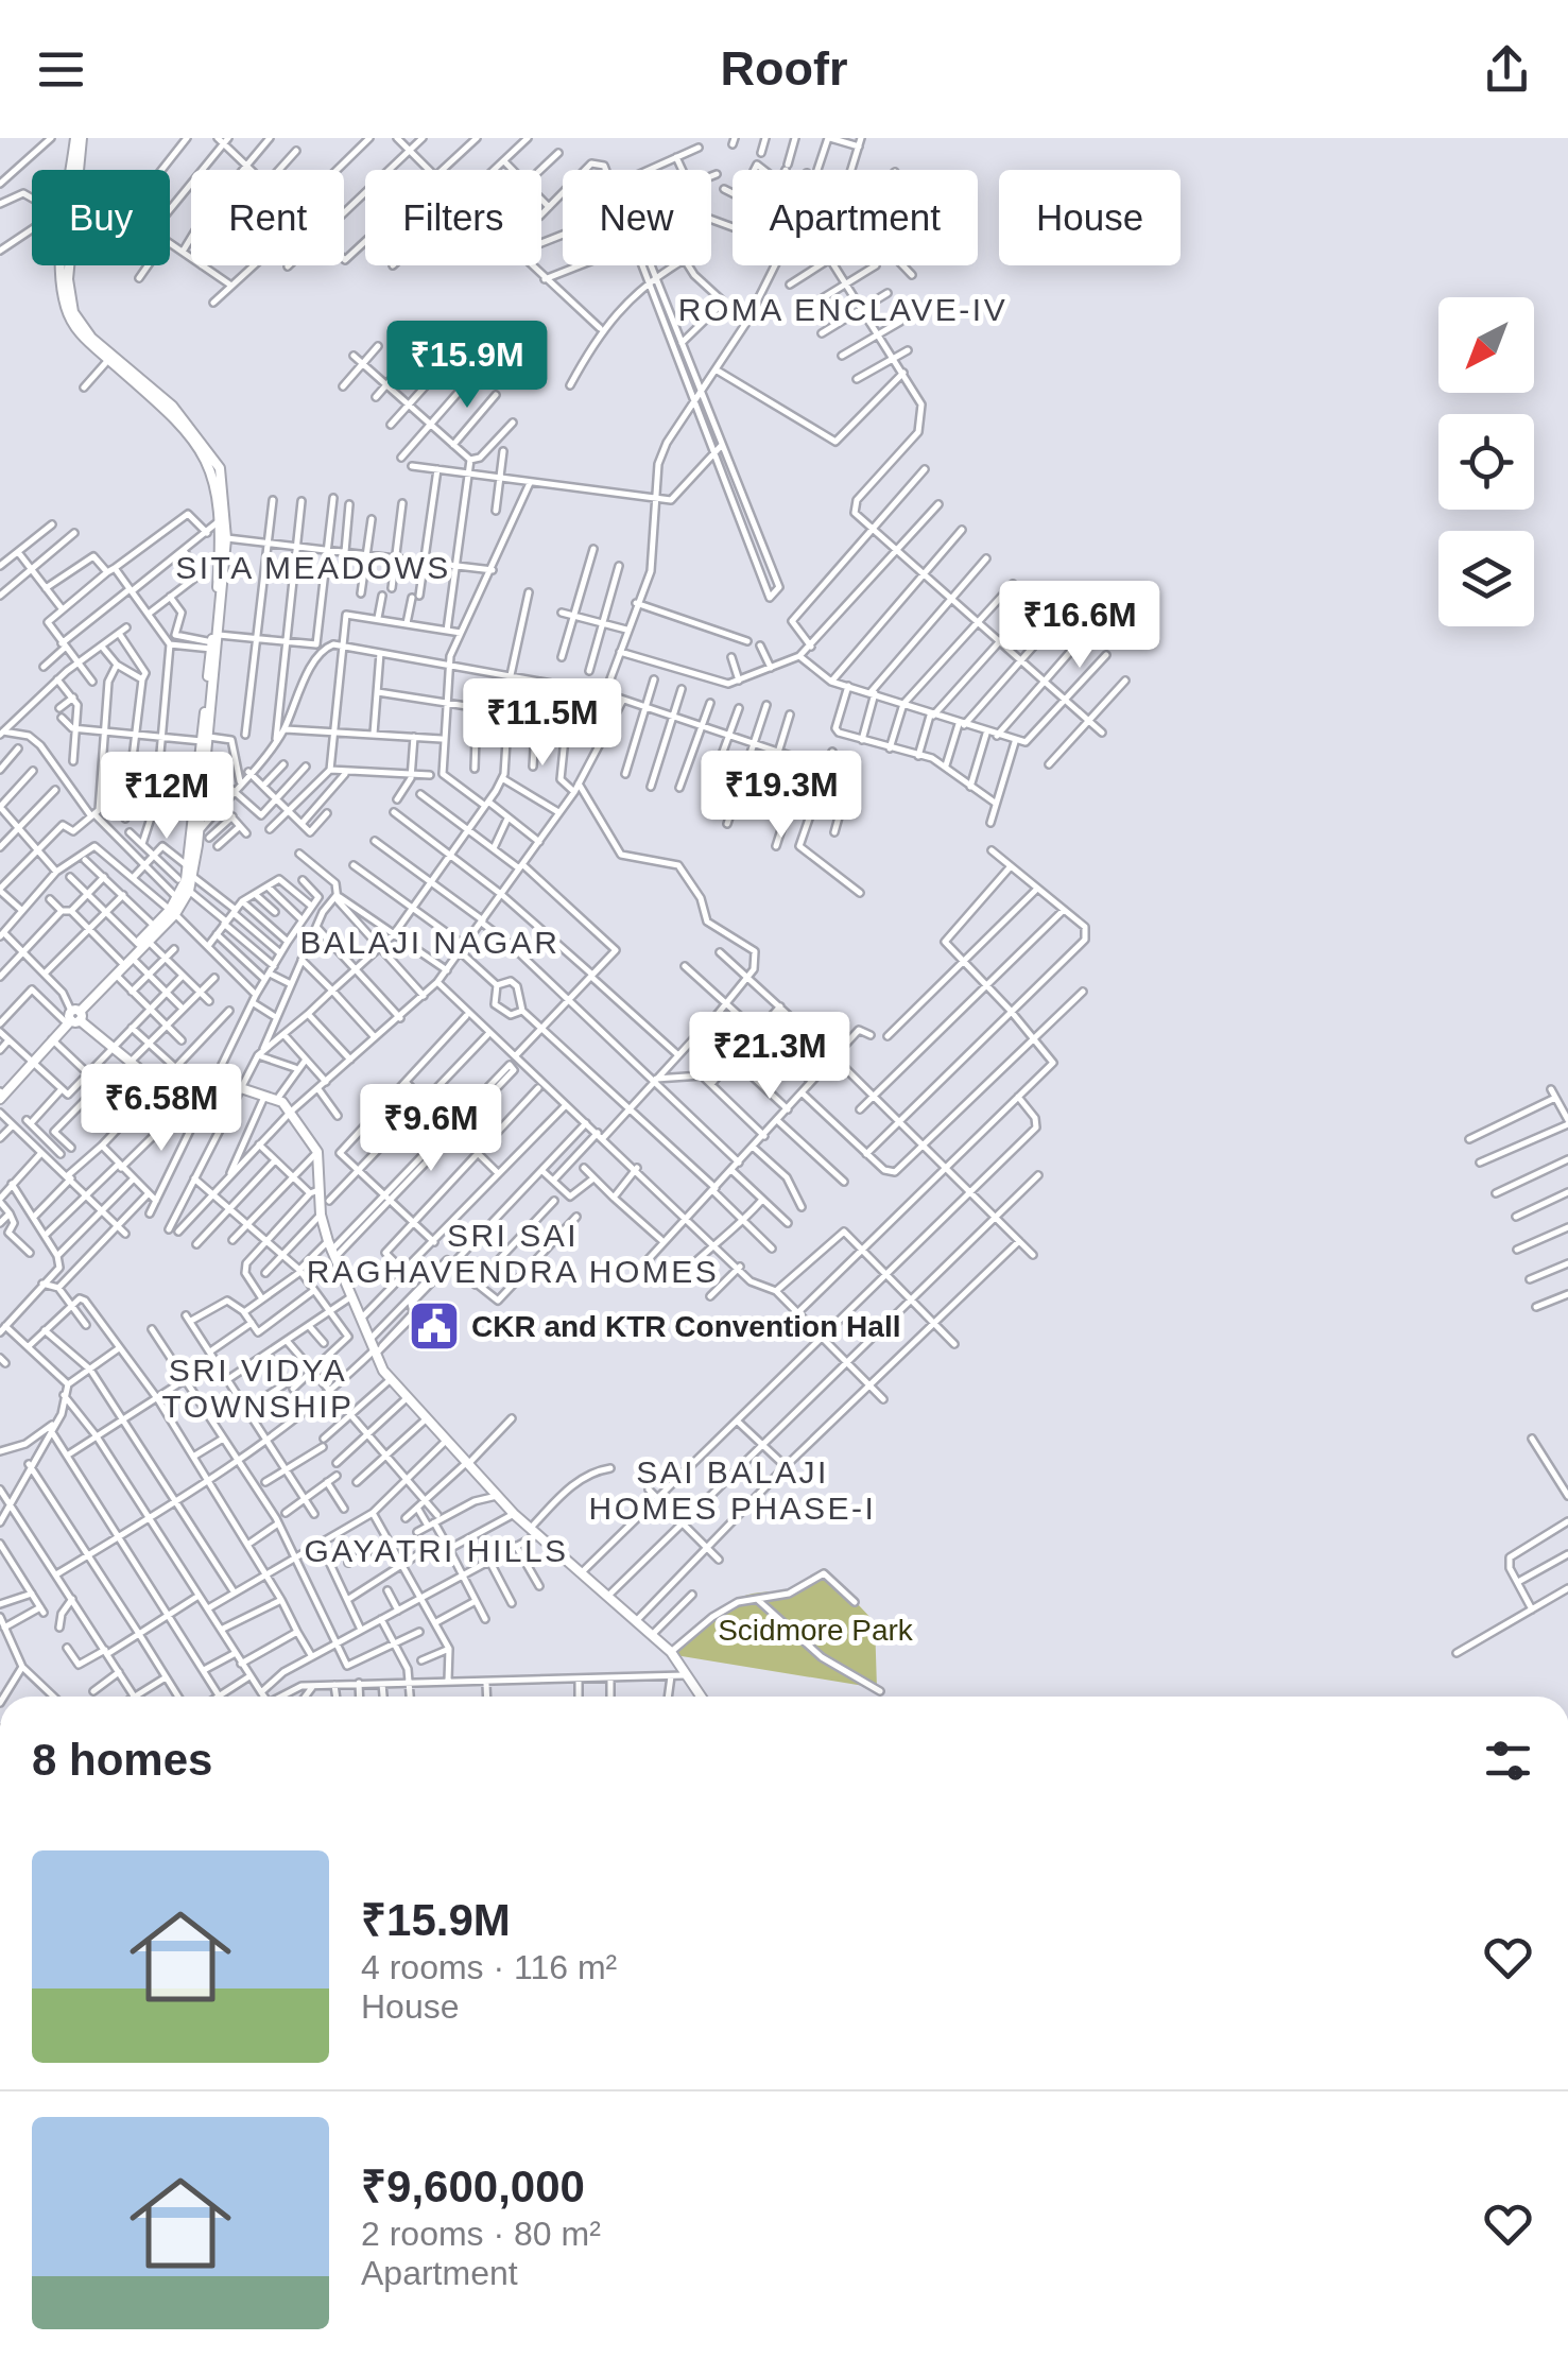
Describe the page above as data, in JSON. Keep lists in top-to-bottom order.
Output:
{
  "districts": [
    "ROMA ENCLAVE-IV",
    "SITA MEADOWS",
    "BALAJI NAGAR",
    "SRI SAI RAGHAVENDRA HOMES",
    "SRI VIDYA TOWNSHIP",
    "SAI BALAJI HOMES PHASE-I",
    "GAYATRI HILLS"
  ],
  "parks": ["Scidmore Park"],
  "places": {
    "public building": ["CKR and KTR Convention Hall"]
  },
  "north": "bottom left",
  "page": {
    "header": "Roofr",
    "chip": [
      "Buy",
      "Rent",
      "Filters",
      "New",
      "Apartment",
      "House"
    ],
    "price": [
      "₹15.9M",
      "₹16.6M",
      "₹11.5M",
      "₹19.3M",
      "₹12M",
      "₹21.3M",
      "₹6.58M",
      "₹9.6M"
    ],
    "heading": "8 homes",
    "list": [
      {
        "name": "₹15.9M",
        "note": "4 rooms · 116 m² · House"
      },
      {
        "name": "₹9,600,000",
        "note": "2 rooms · 80 m² · Apartment"
      }
    ]
  }
}
